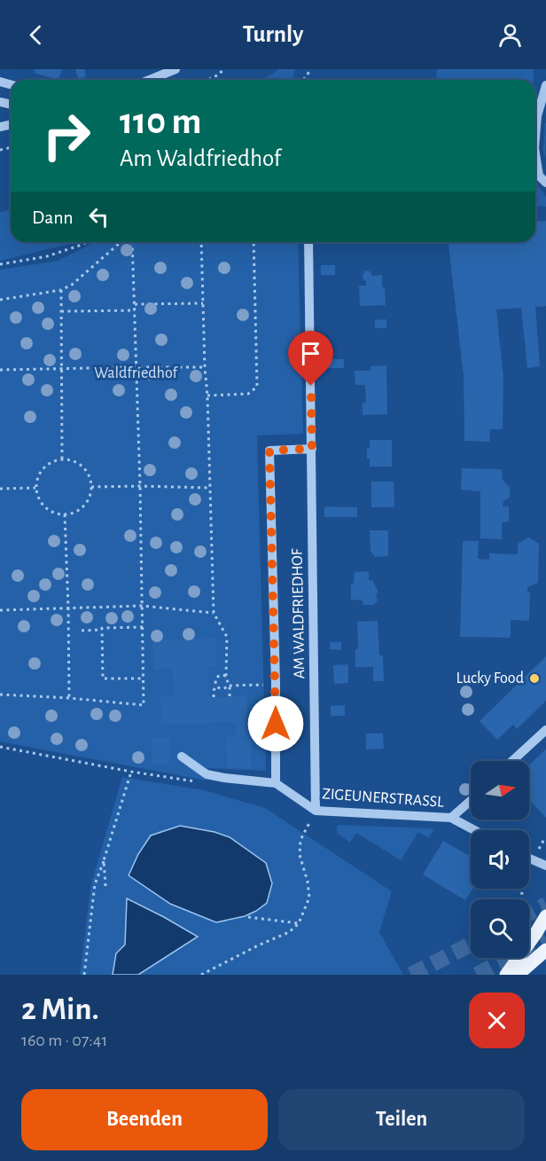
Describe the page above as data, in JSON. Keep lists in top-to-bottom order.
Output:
{
  "streets": {
    "street": ["AM WALDFRIEDHOF", "ZIGEUNERSTRASSL"]
  },
  "crossings": [
    ["AM WALDFRIEDHOF", "ZIGEUNERSTRASSL"]
  ],
  "parks": ["Waldfriedhof"],
  "places": ["Lucky Food"],
  "north": "right",
  "page": {
    "header": "Turnly",
    "turn": ["110 m", "Am Waldfriedhof"],
    "then": "Dann",
    "heading": ["2 Min.", "160 m · 07:41"],
    "buttons": ["Beenden", "Teilen"]
  }
}
